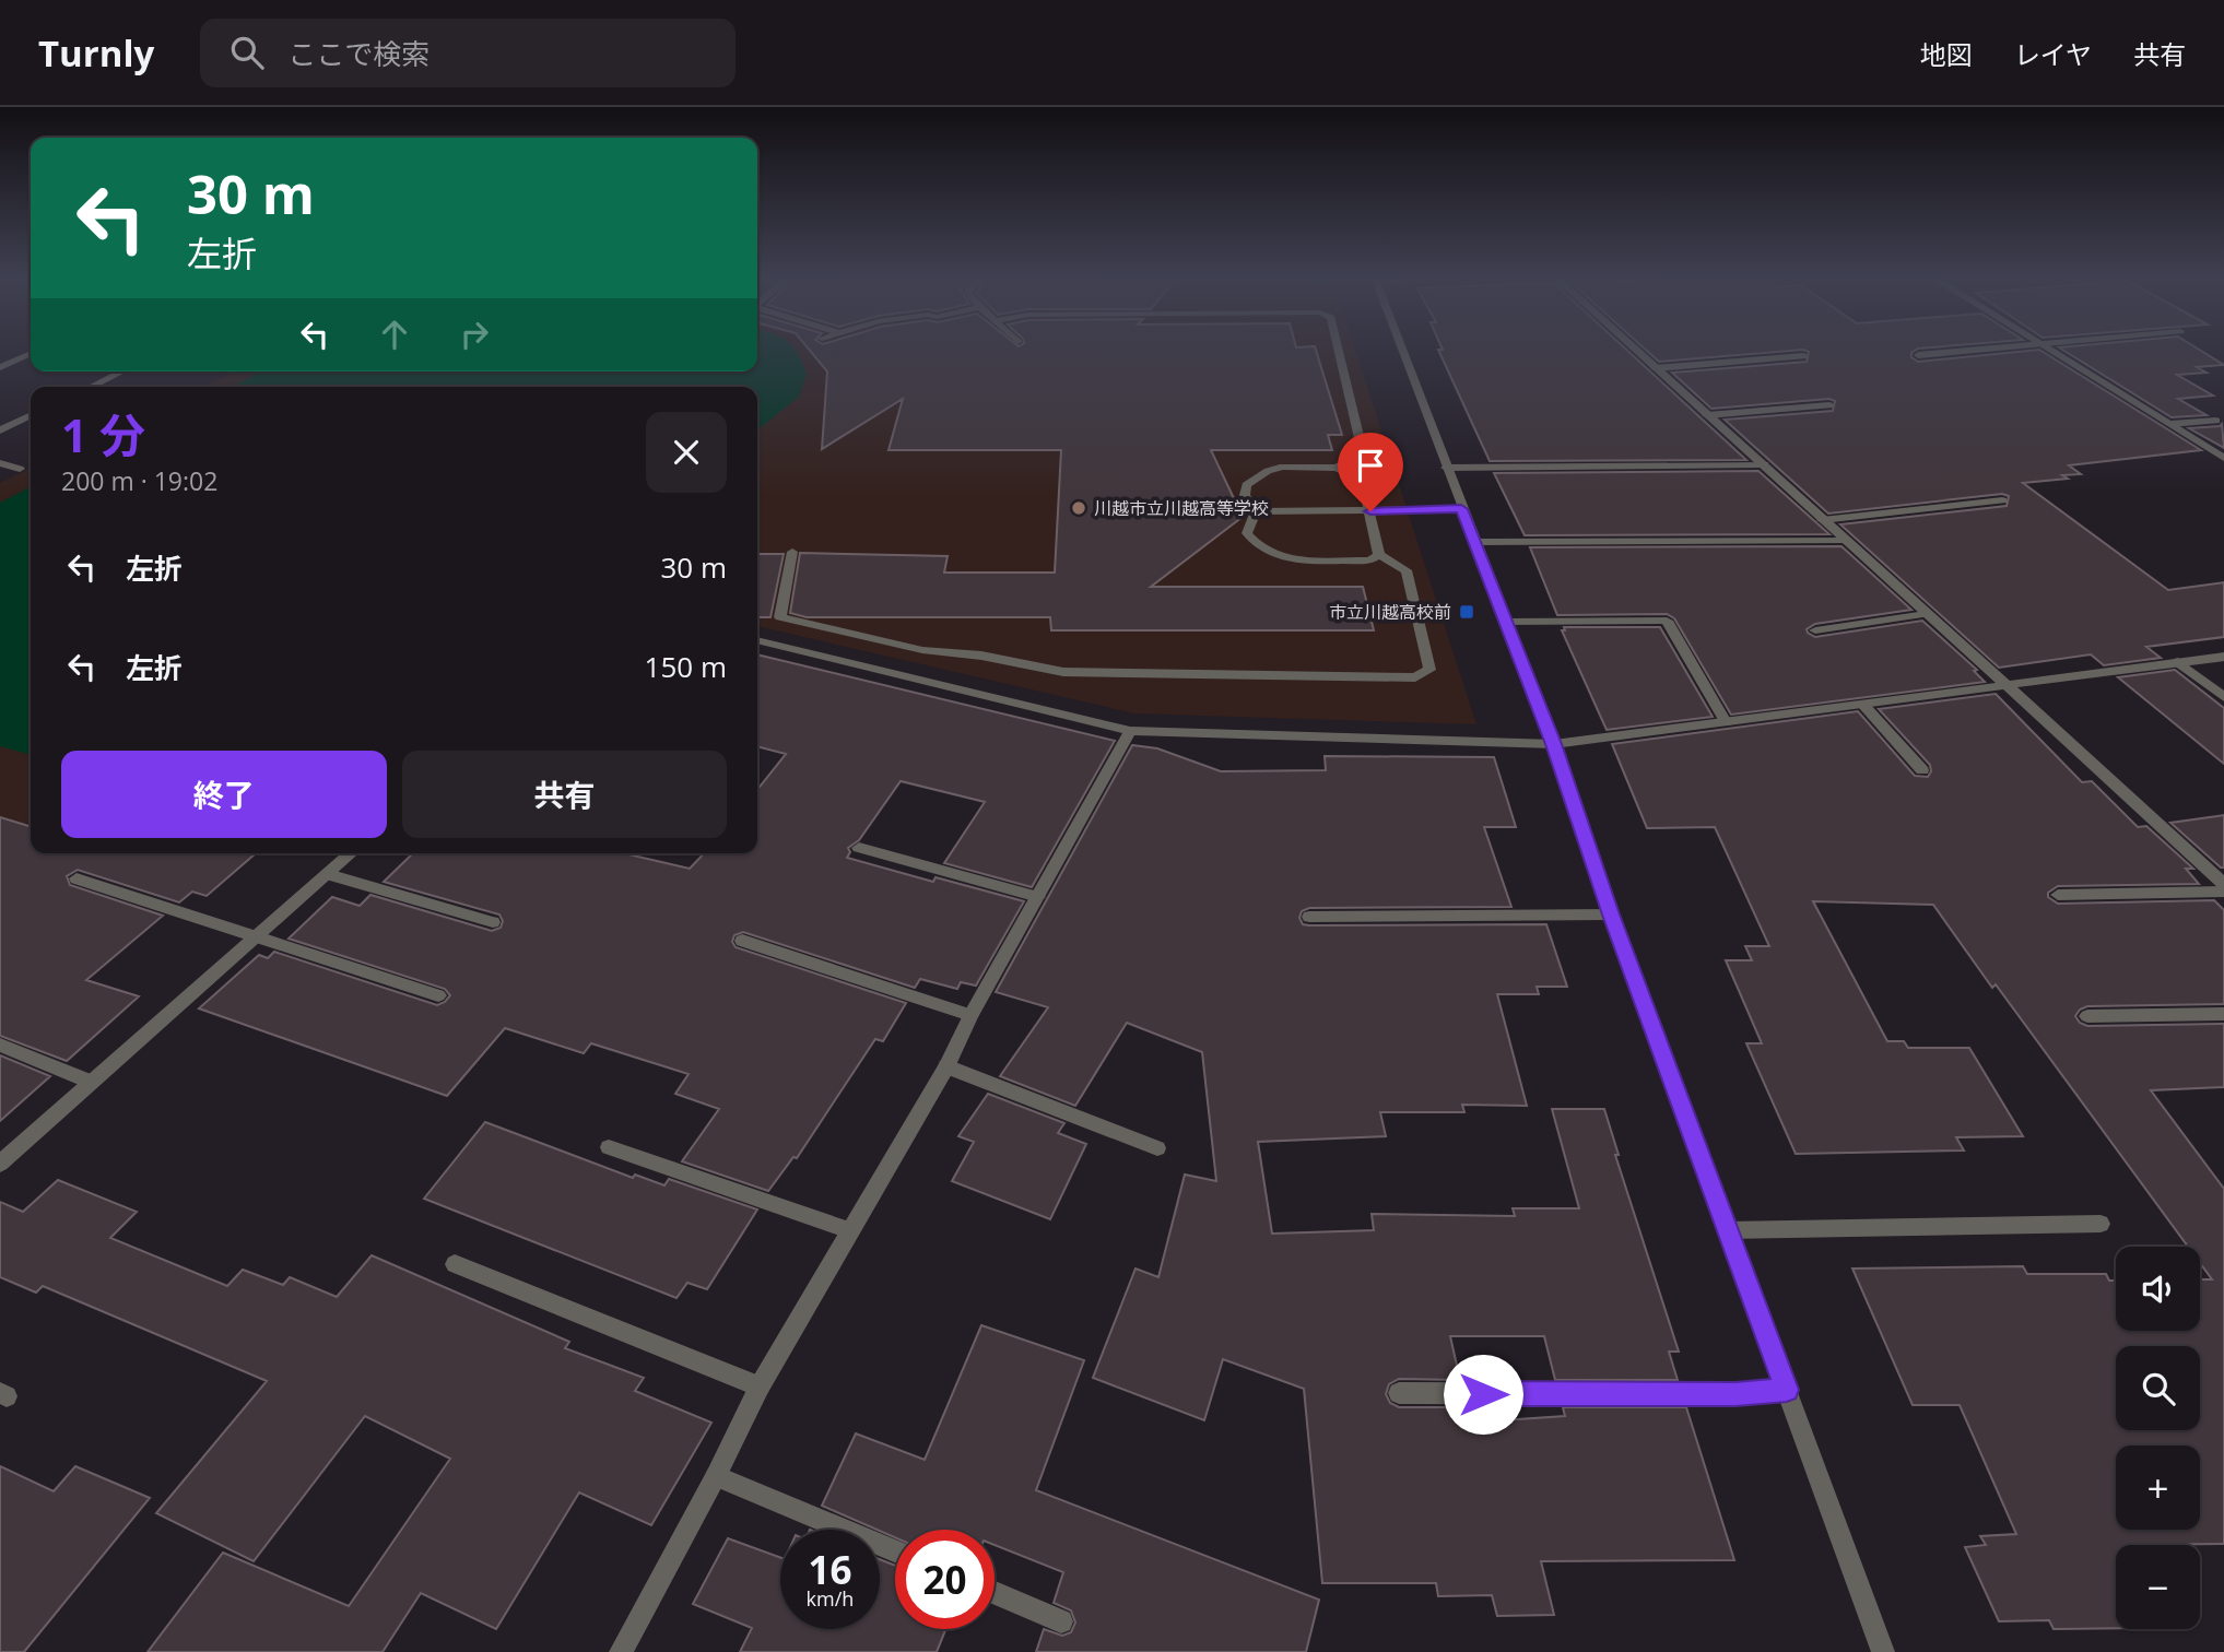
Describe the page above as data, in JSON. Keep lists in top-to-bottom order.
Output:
{
  "places": {
    "other": ["川越市立川越高等学校"],
    "transit": ["市立川越高校前"]
  },
  "page": {
    "header": "Turnly",
    "search": "ここで検索",
    "nav": ["地図", "レイヤ", "共有"],
    "turn": ["30 m", "左折"],
    "heading": ["1 分", "200 m · 19:02"],
    "list": [
      {
        "name": "左折",
        "value": "30 m"
      },
      {
        "name": "左折",
        "value": "150 m"
      }
    ],
    "buttons": ["終了", "共有"],
    "map_buttons": ["+", "−"],
    "speed": "16 km/h",
    "limit": "20"
  }
}
